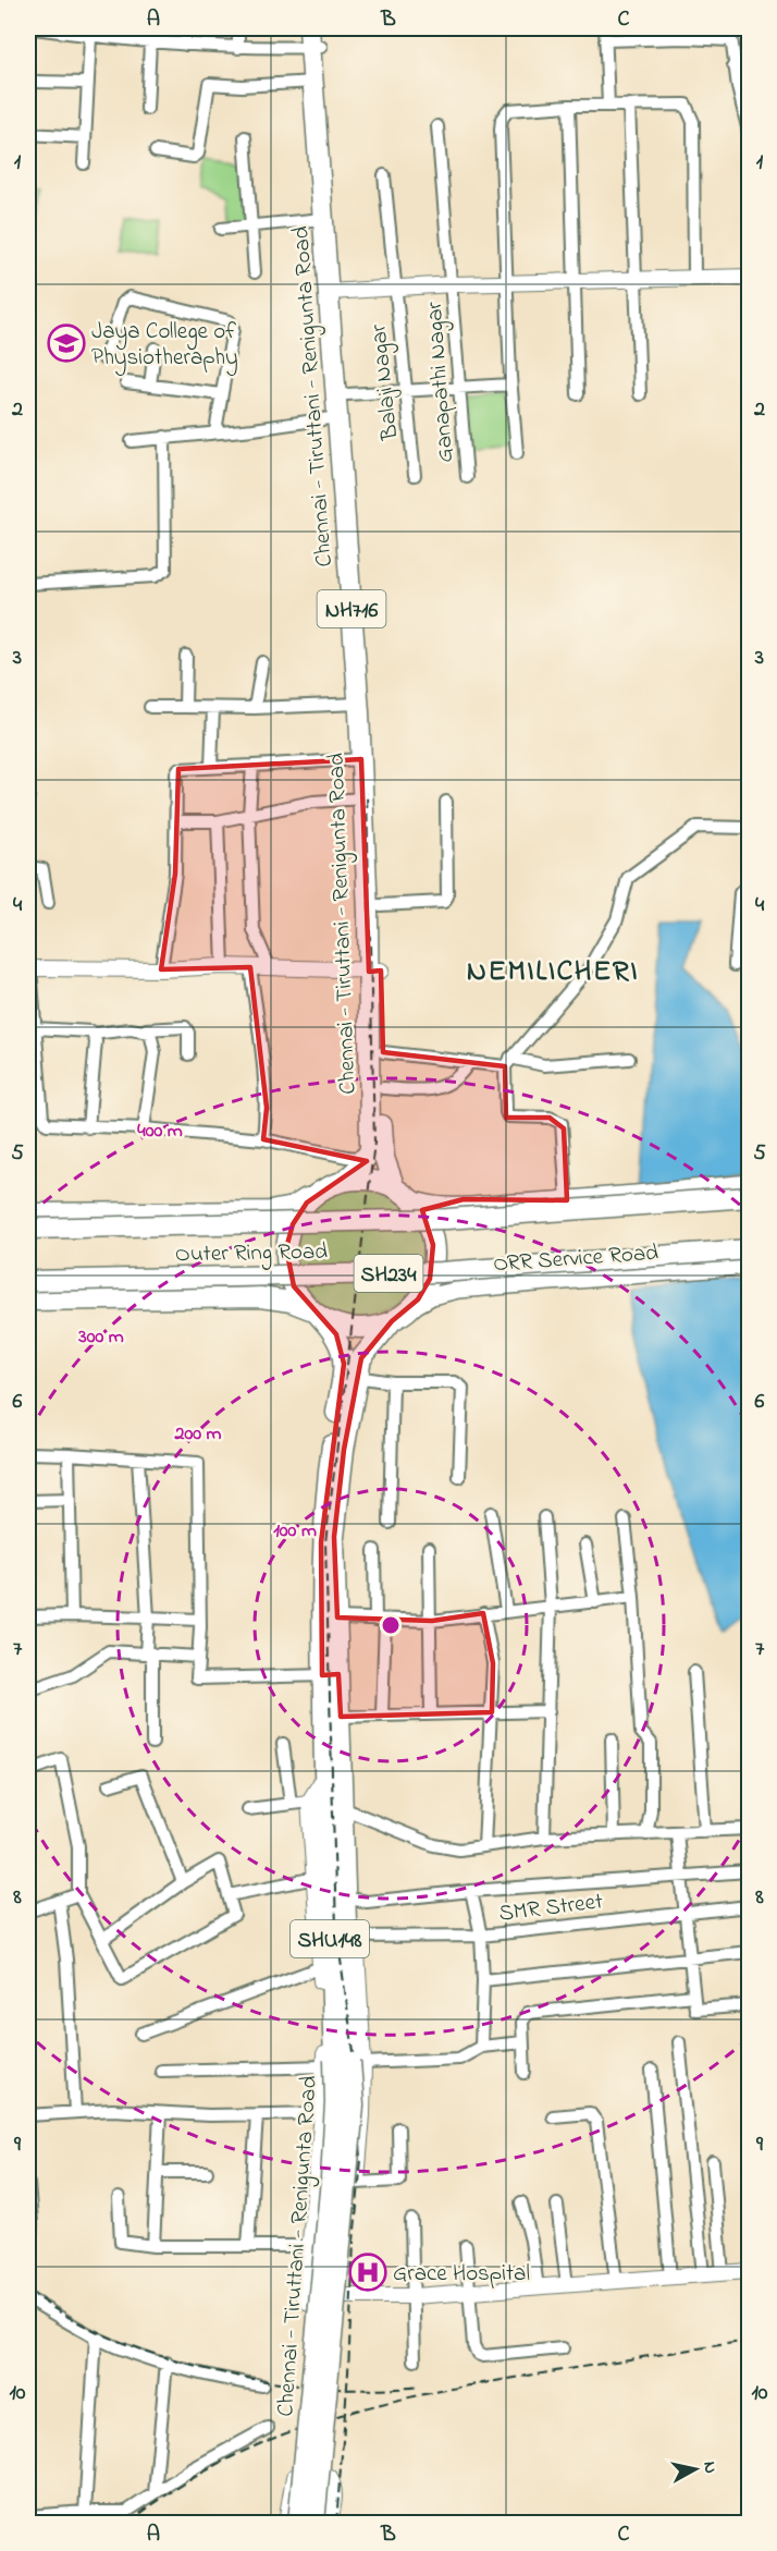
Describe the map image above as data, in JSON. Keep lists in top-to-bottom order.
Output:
{
  "streets": {
    "highway": [
      "Chennai - Tiruttani - Renigunta Road",
      "NH716",
      "Outer Ring Road",
      "SH234",
      "SHU148"
    ],
    "main road": ["ORR Service Road"],
    "street": ["Balaji Nagar", "Ganapathi Nagar", "SMR Street"]
  },
  "crossings": [
    ["Chennai - Tiruttani - Renigunta Road", "ORR Service Road"]
  ],
  "districts": ["NEMILICHERI"],
  "places": {
    "school or university": ["Jaya College of Physiotheraphy"],
    "hospital": ["Grace Hospital"]
  },
  "north": "right",
  "grid": {
    "columns": ["A", "B", "C"],
    "rows": [
      "1",
      "2",
      "3",
      "4",
      "5",
      "6",
      "7",
      "8",
      "9",
      "10"
    ]
  },
  "rings": [
    "400 m",
    "300 m",
    "200 m",
    "100 m"
  ]
}
